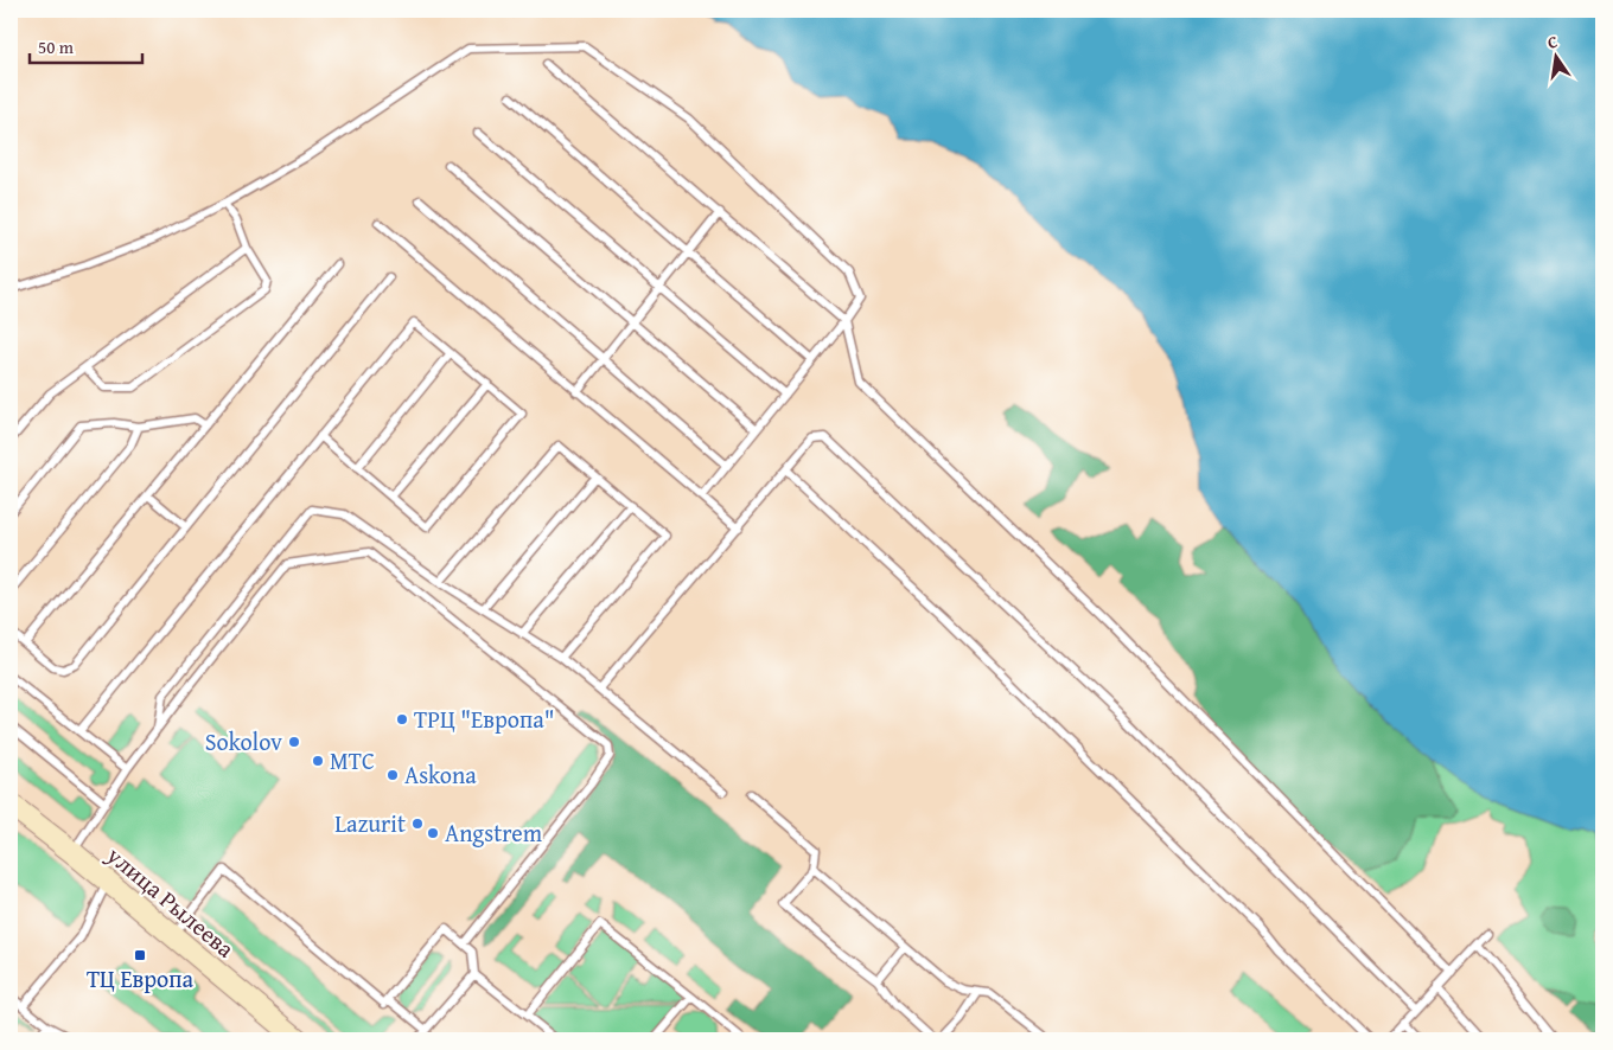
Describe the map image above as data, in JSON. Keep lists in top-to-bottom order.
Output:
{
  "streets": {
    "main road": ["улица Рылеева"]
  },
  "places": {
    "other": [
      "ТРЦ \"Европа\"",
      "Sokolov",
      "МТС",
      "Askona",
      "Lazurit",
      "Angstrem"
    ],
    "transit": ["ТЦ Европа"]
  },
  "scale_bar": "50 m",
  "north": "top"
}
